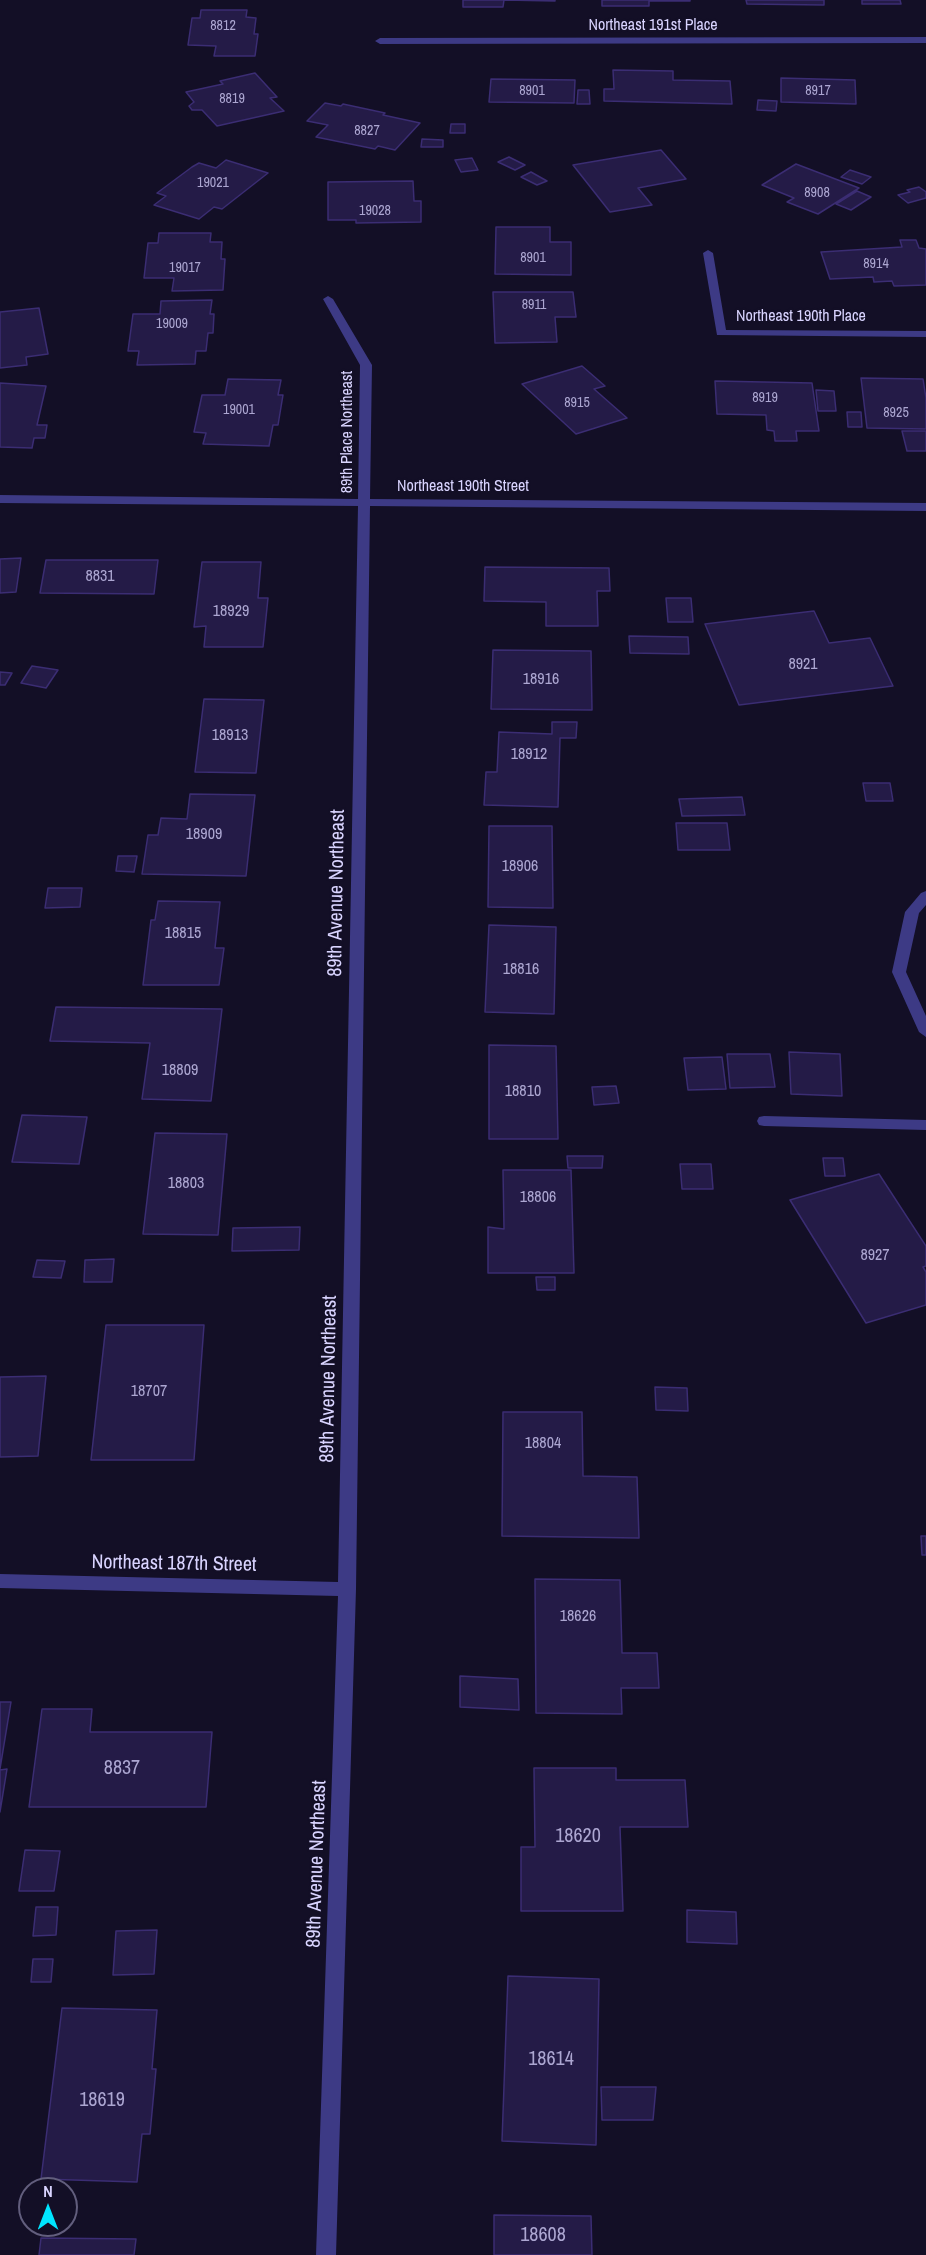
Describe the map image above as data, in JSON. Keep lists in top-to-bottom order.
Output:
{
  "streets": {
    "street": [
      "Northeast 191st Place",
      "Northeast 190th Place",
      "89th Place Northeast",
      "Northeast 190th Street",
      "89th Avenue Northeast",
      "Northeast 187th Street"
    ]
  },
  "crossings": [
    ["89th Place Northeast", "Northeast 190th Street"],
    ["89th Place Northeast", "89th Avenue Northeast"],
    ["Northeast 190th Street", "89th Avenue Northeast"],
    ["89th Avenue Northeast", "Northeast 187th Street"]
  ],
  "house_numbers": [
    "8812",
    "8901",
    "8917",
    "8819",
    "8827",
    "19021",
    "8908",
    "19028",
    "8901",
    "8914",
    "19017",
    "8911",
    "19009",
    "8919",
    "8915",
    "19001",
    "8925",
    "8831",
    "18929",
    "8921",
    "18916",
    "18913",
    "18912",
    "18909",
    "18906",
    "18815",
    "18816",
    "18809",
    "18810",
    "18803",
    "18806",
    "8927",
    "18707",
    "18804",
    "18626",
    "8837",
    "18620",
    "18614",
    "18619",
    "18608"
  ],
  "north": "top"
}
